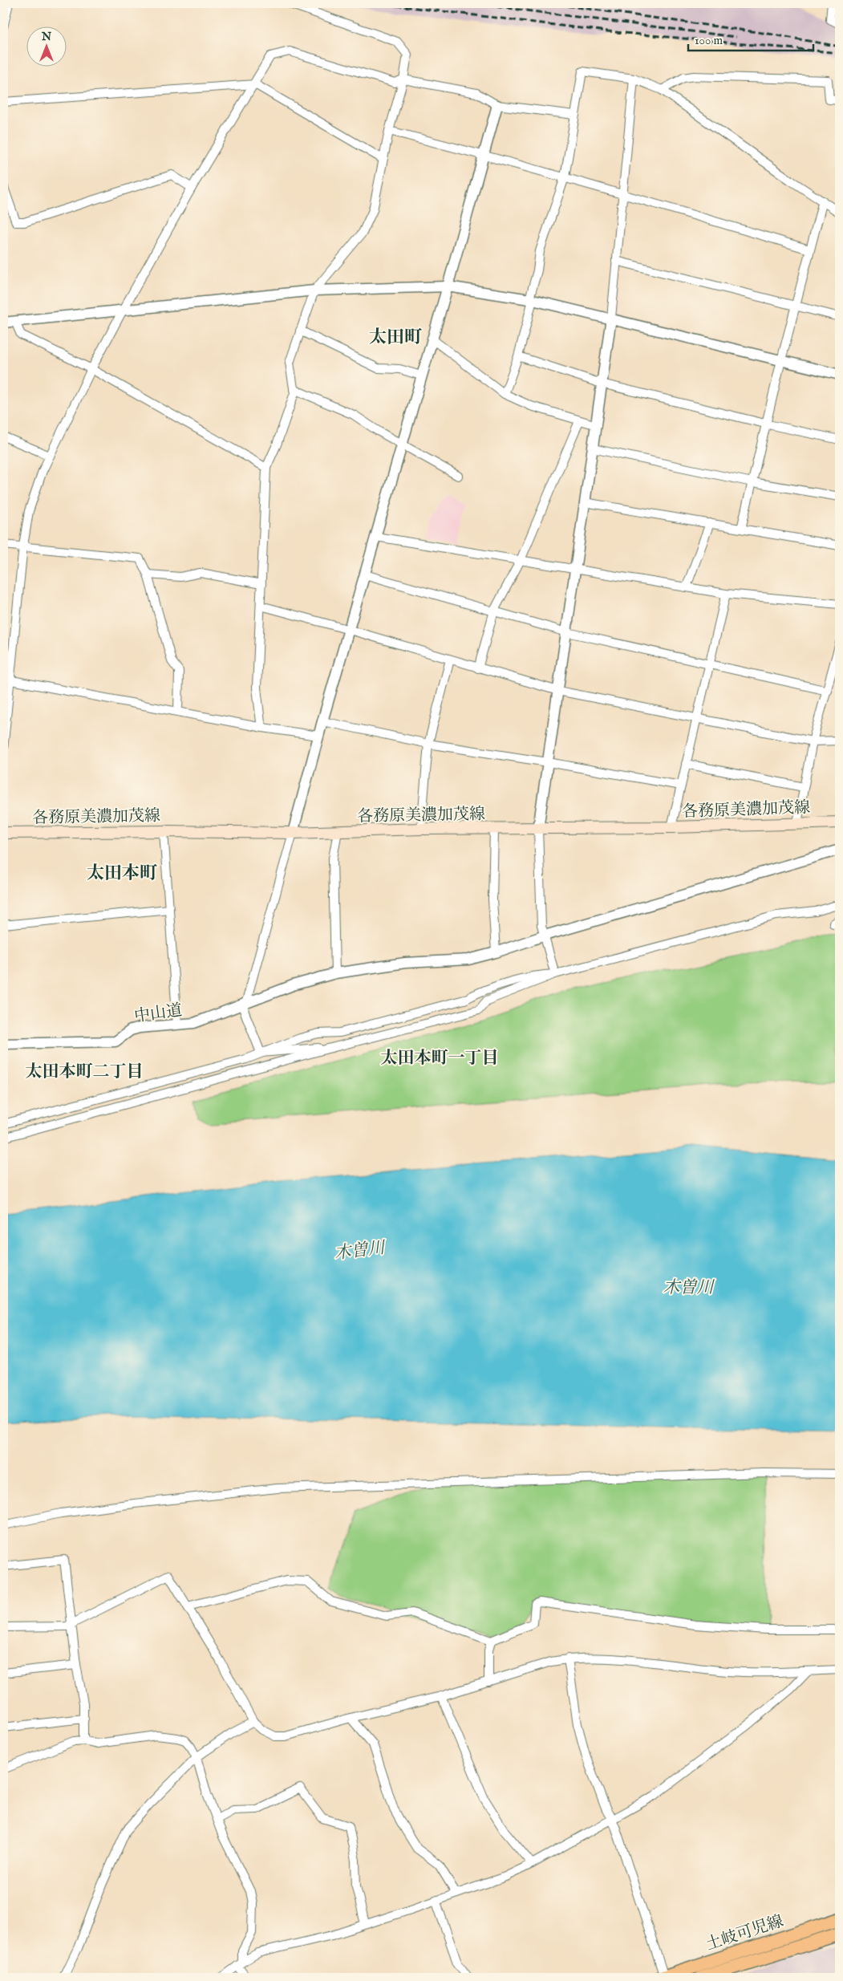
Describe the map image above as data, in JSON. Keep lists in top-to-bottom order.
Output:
{
  "streets": {
    "main road": ["各務原美濃加茂線", "土岐可児線"],
    "street": ["中山道"]
  },
  "districts": [
    "太田町",
    "太田本町",
    "太田本町一丁目",
    "太田本町二丁目"
  ],
  "water": ["木曽川"],
  "scale_bar": "100 m",
  "north": "top"
}
